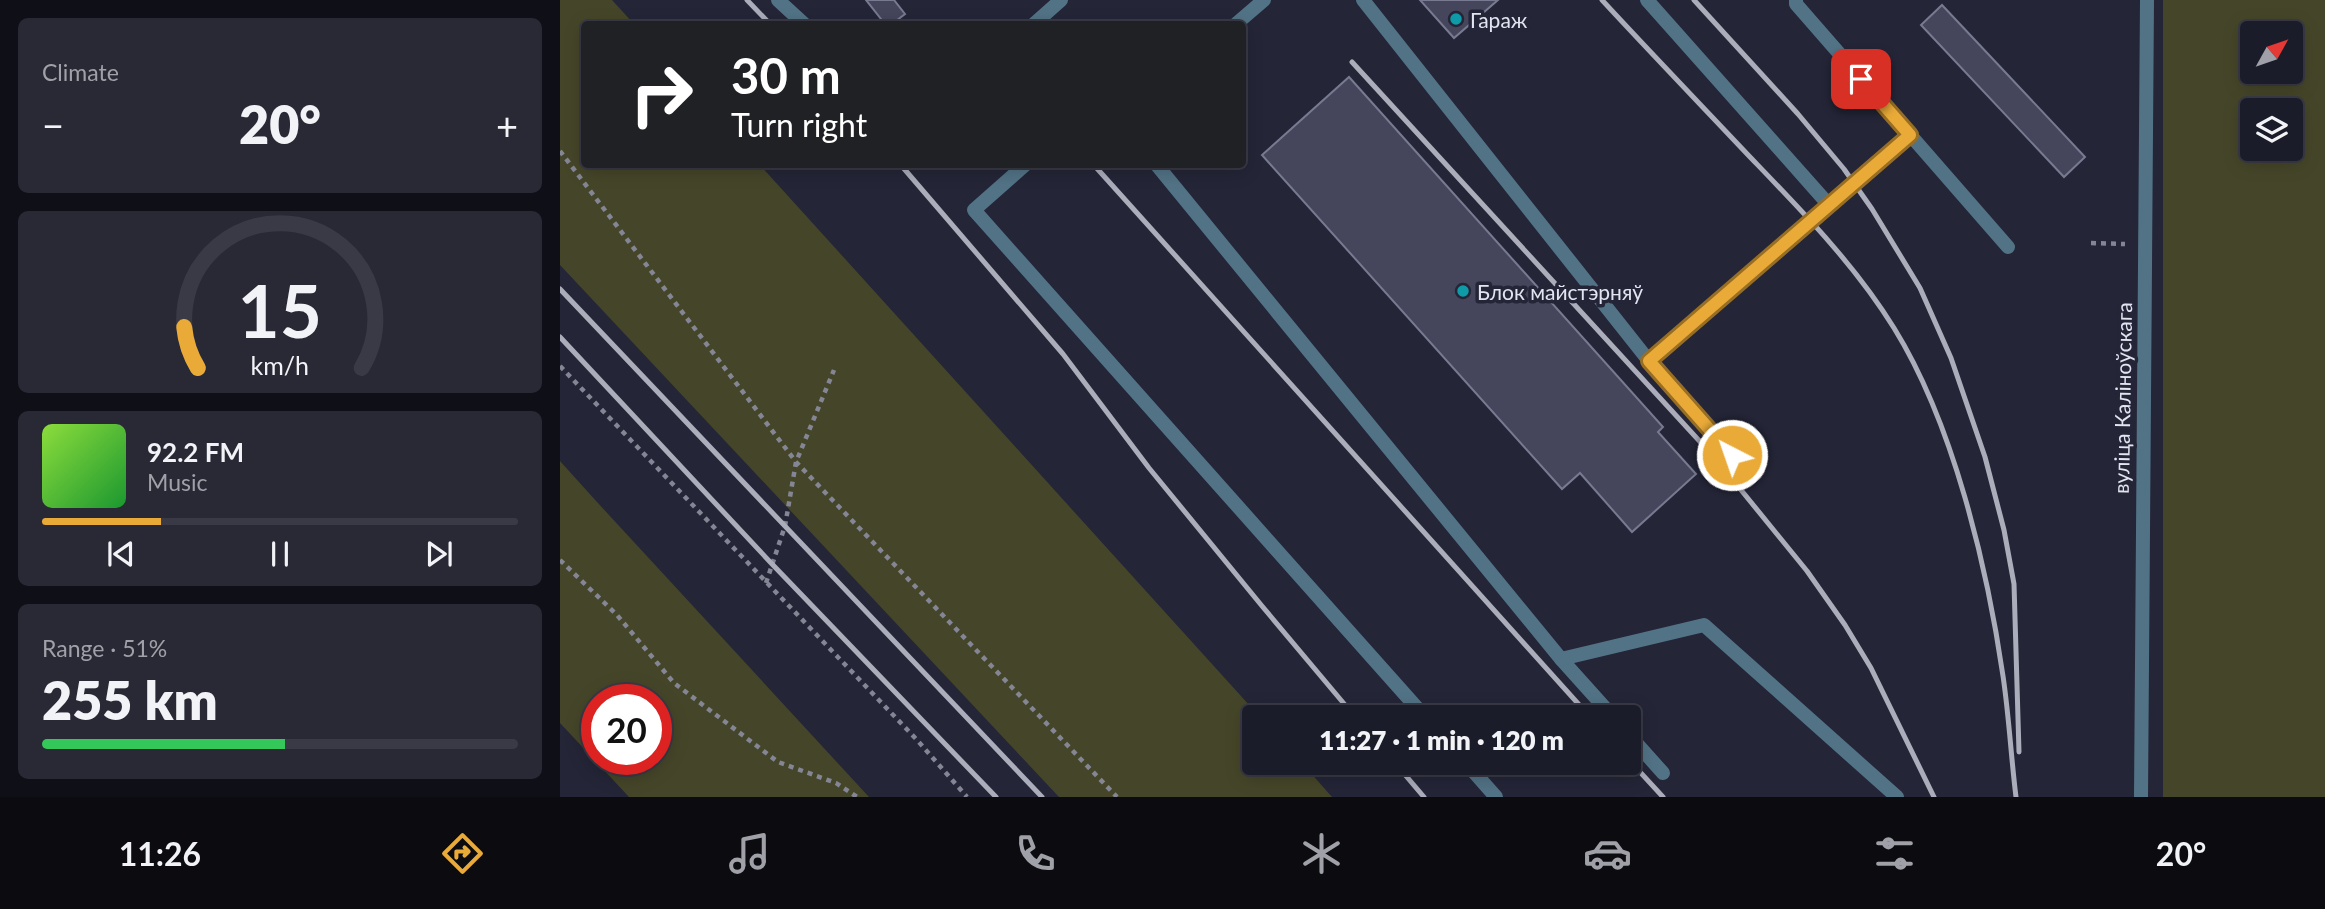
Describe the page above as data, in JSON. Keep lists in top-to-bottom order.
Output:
{
  "streets": {
    "street": ["вуліца Каліноўскага"]
  },
  "places": ["Гараж", "Блок майстэрняў"],
  "north": "top right",
  "page": {
    "tile": [
      "Climate",
      ["Range · 51%", "255 km"]
    ],
    "turn": ["30 m", "Turn right"],
    "heat": ["−", "20°", "+"],
    "song": ["92.2 FM", "Music"],
    "limit": "20",
    "trip": "11:27 · 1 min · 120 m",
    "tabs": ["11:26", "20°"],
    "gauge": ["15", "km/h"]
  }
}
